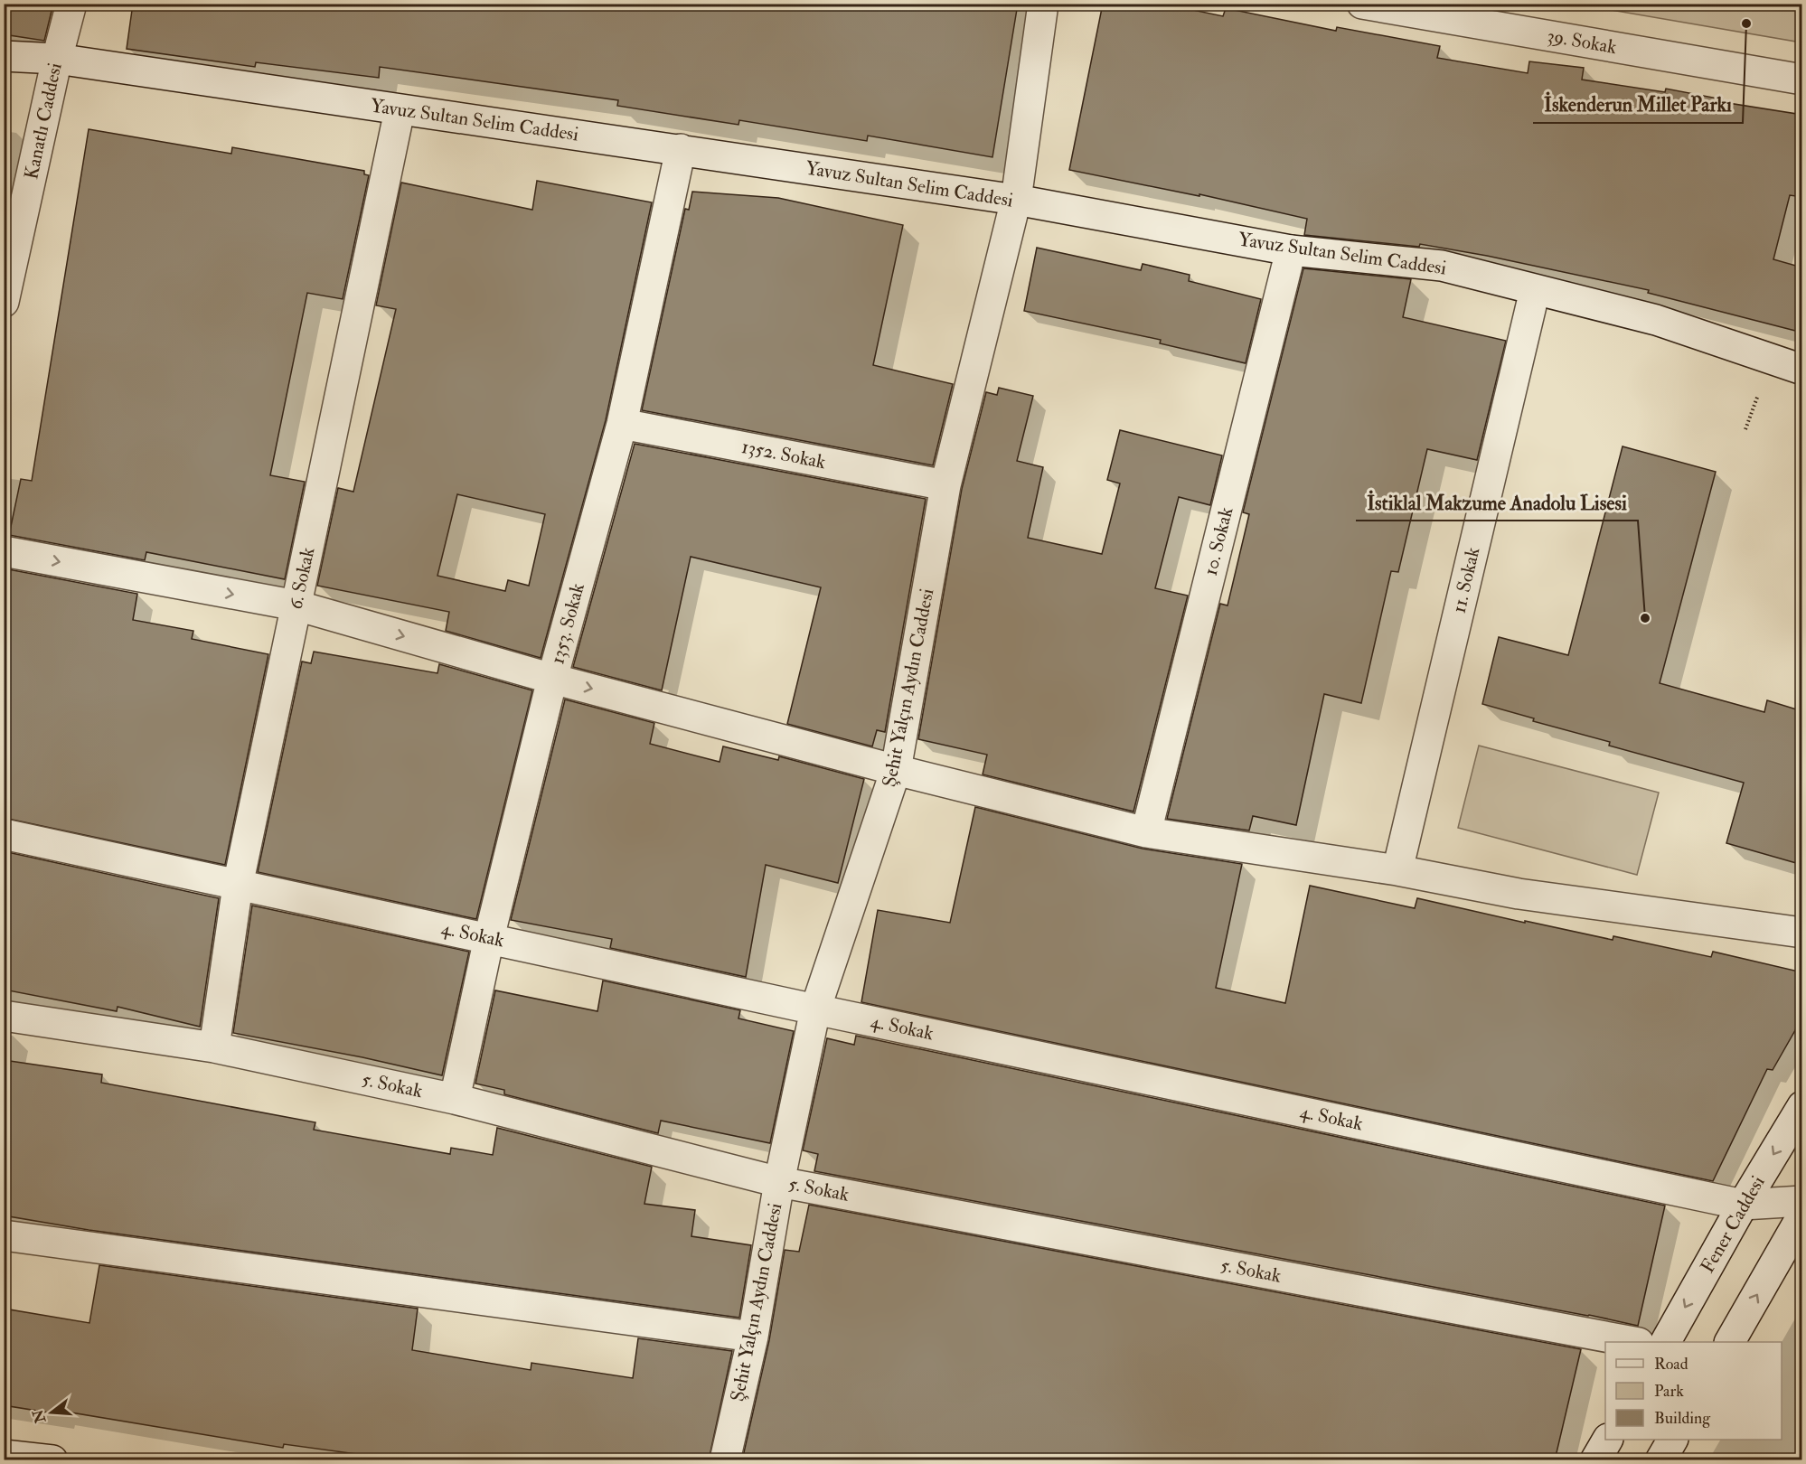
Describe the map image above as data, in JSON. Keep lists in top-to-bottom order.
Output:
{
  "streets": {
    "street": [
      "39. Sokak",
      "Yavuz Sultan Selim Caddesi",
      "Kanatlı Caddesi",
      "1352. Sokak",
      "10. Sokak",
      "6. Sokak",
      "11. Sokak",
      "1353. Sokak",
      "Şehit Yalçın Aydın Caddesi",
      "4. Sokak",
      "5. Sokak",
      "Fener Caddesi"
    ]
  },
  "crossings": [
    ["Yavuz Sultan Selim Caddesi", "Kanatlı Caddesi"],
    ["Yavuz Sultan Selim Caddesi", "10. Sokak"],
    ["Yavuz Sultan Selim Caddesi", "6. Sokak"],
    ["Yavuz Sultan Selim Caddesi", "11. Sokak"],
    ["Yavuz Sultan Selim Caddesi", "1353. Sokak"],
    ["Yavuz Sultan Selim Caddesi", "Şehit Yalçın Aydın Caddesi"],
    ["1352. Sokak", "1353. Sokak"],
    ["1352. Sokak", "Şehit Yalçın Aydın Caddesi"],
    ["6. Sokak", "4. Sokak"],
    ["6. Sokak", "5. Sokak"],
    ["1353. Sokak", "4. Sokak"],
    ["1353. Sokak", "5. Sokak"],
    ["Şehit Yalçın Aydın Caddesi", "4. Sokak"],
    ["Şehit Yalçın Aydın Caddesi", "5. Sokak"],
    ["4. Sokak", "Fener Caddesi"]
  ],
  "places": ["İskenderun Millet Parkı", "İstiklal Makzume Anadolu Lisesi"],
  "legend": ["Road", "Park", "Building"],
  "north": "left"
}
